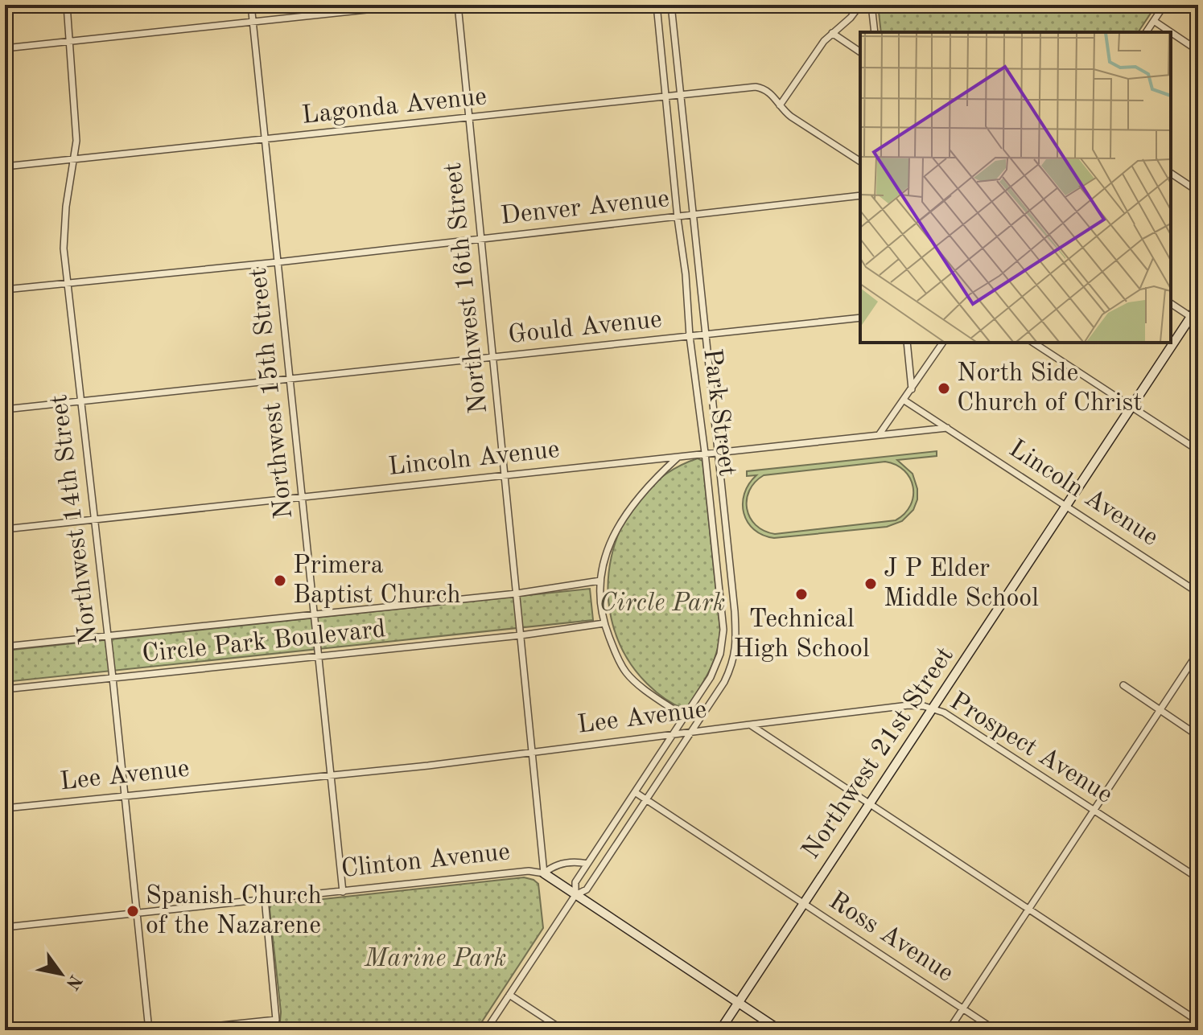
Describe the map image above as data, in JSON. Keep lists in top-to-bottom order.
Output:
{
  "streets": {
    "street": [
      "Lagonda Avenue",
      "Denver Avenue",
      "Northwest 16th Street",
      "Gould Avenue",
      "Northwest 15th Street",
      "Park Street",
      "Lincoln Avenue",
      "Northwest 14th Street",
      "Circle Park Boulevard",
      "Lee Avenue",
      "Prospect Avenue",
      "Northwest 21st Street",
      "Clinton Avenue",
      "Ross Avenue"
    ]
  },
  "crossings": [
    ["Lagonda Avenue", "Northwest 16th Street"],
    ["Lagonda Avenue", "Northwest 15th Street"],
    ["Lagonda Avenue", "Park Street"],
    ["Lagonda Avenue", "Northwest 14th Street"],
    ["Denver Avenue", "Northwest 16th Street"],
    ["Denver Avenue", "Northwest 15th Street"],
    ["Denver Avenue", "Park Street"],
    ["Denver Avenue", "Northwest 14th Street"],
    ["Northwest 16th Street", "Gould Avenue"],
    ["Northwest 16th Street", "Lincoln Avenue"],
    ["Northwest 16th Street", "Circle Park Boulevard"],
    ["Northwest 16th Street", "Lee Avenue"],
    ["Northwest 16th Street", "Clinton Avenue"],
    ["Gould Avenue", "Northwest 15th Street"],
    ["Gould Avenue", "Park Street"],
    ["Gould Avenue", "Northwest 14th Street"],
    ["Northwest 15th Street", "Lincoln Avenue"],
    ["Northwest 15th Street", "Circle Park Boulevard"],
    ["Northwest 15th Street", "Lee Avenue"],
    ["Northwest 15th Street", "Clinton Avenue"],
    ["Park Street", "Lincoln Avenue"],
    ["Park Street", "Lee Avenue"],
    ["Park Street", "Clinton Avenue"],
    ["Park Street", "Ross Avenue"],
    ["Lincoln Avenue", "Northwest 14th Street"],
    ["Lincoln Avenue", "Northwest 21st Street"],
    ["Northwest 14th Street", "Circle Park Boulevard"],
    ["Northwest 14th Street", "Lee Avenue"],
    ["Northwest 14th Street", "Clinton Avenue"],
    ["Lee Avenue", "Prospect Avenue"],
    ["Prospect Avenue", "Northwest 21st Street"],
    ["Northwest 21st Street", "Clinton Avenue"],
    ["Northwest 21st Street", "Ross Avenue"]
  ],
  "parks": ["Circle Park", "Marine Park"],
  "places": [
    "North Side Church of Christ",
    "Primera Baptist Church",
    "J P Elder Middle School",
    "Technical High School",
    "Spanish Church of the Nazarene"
  ],
  "north": "bottom right"
}
